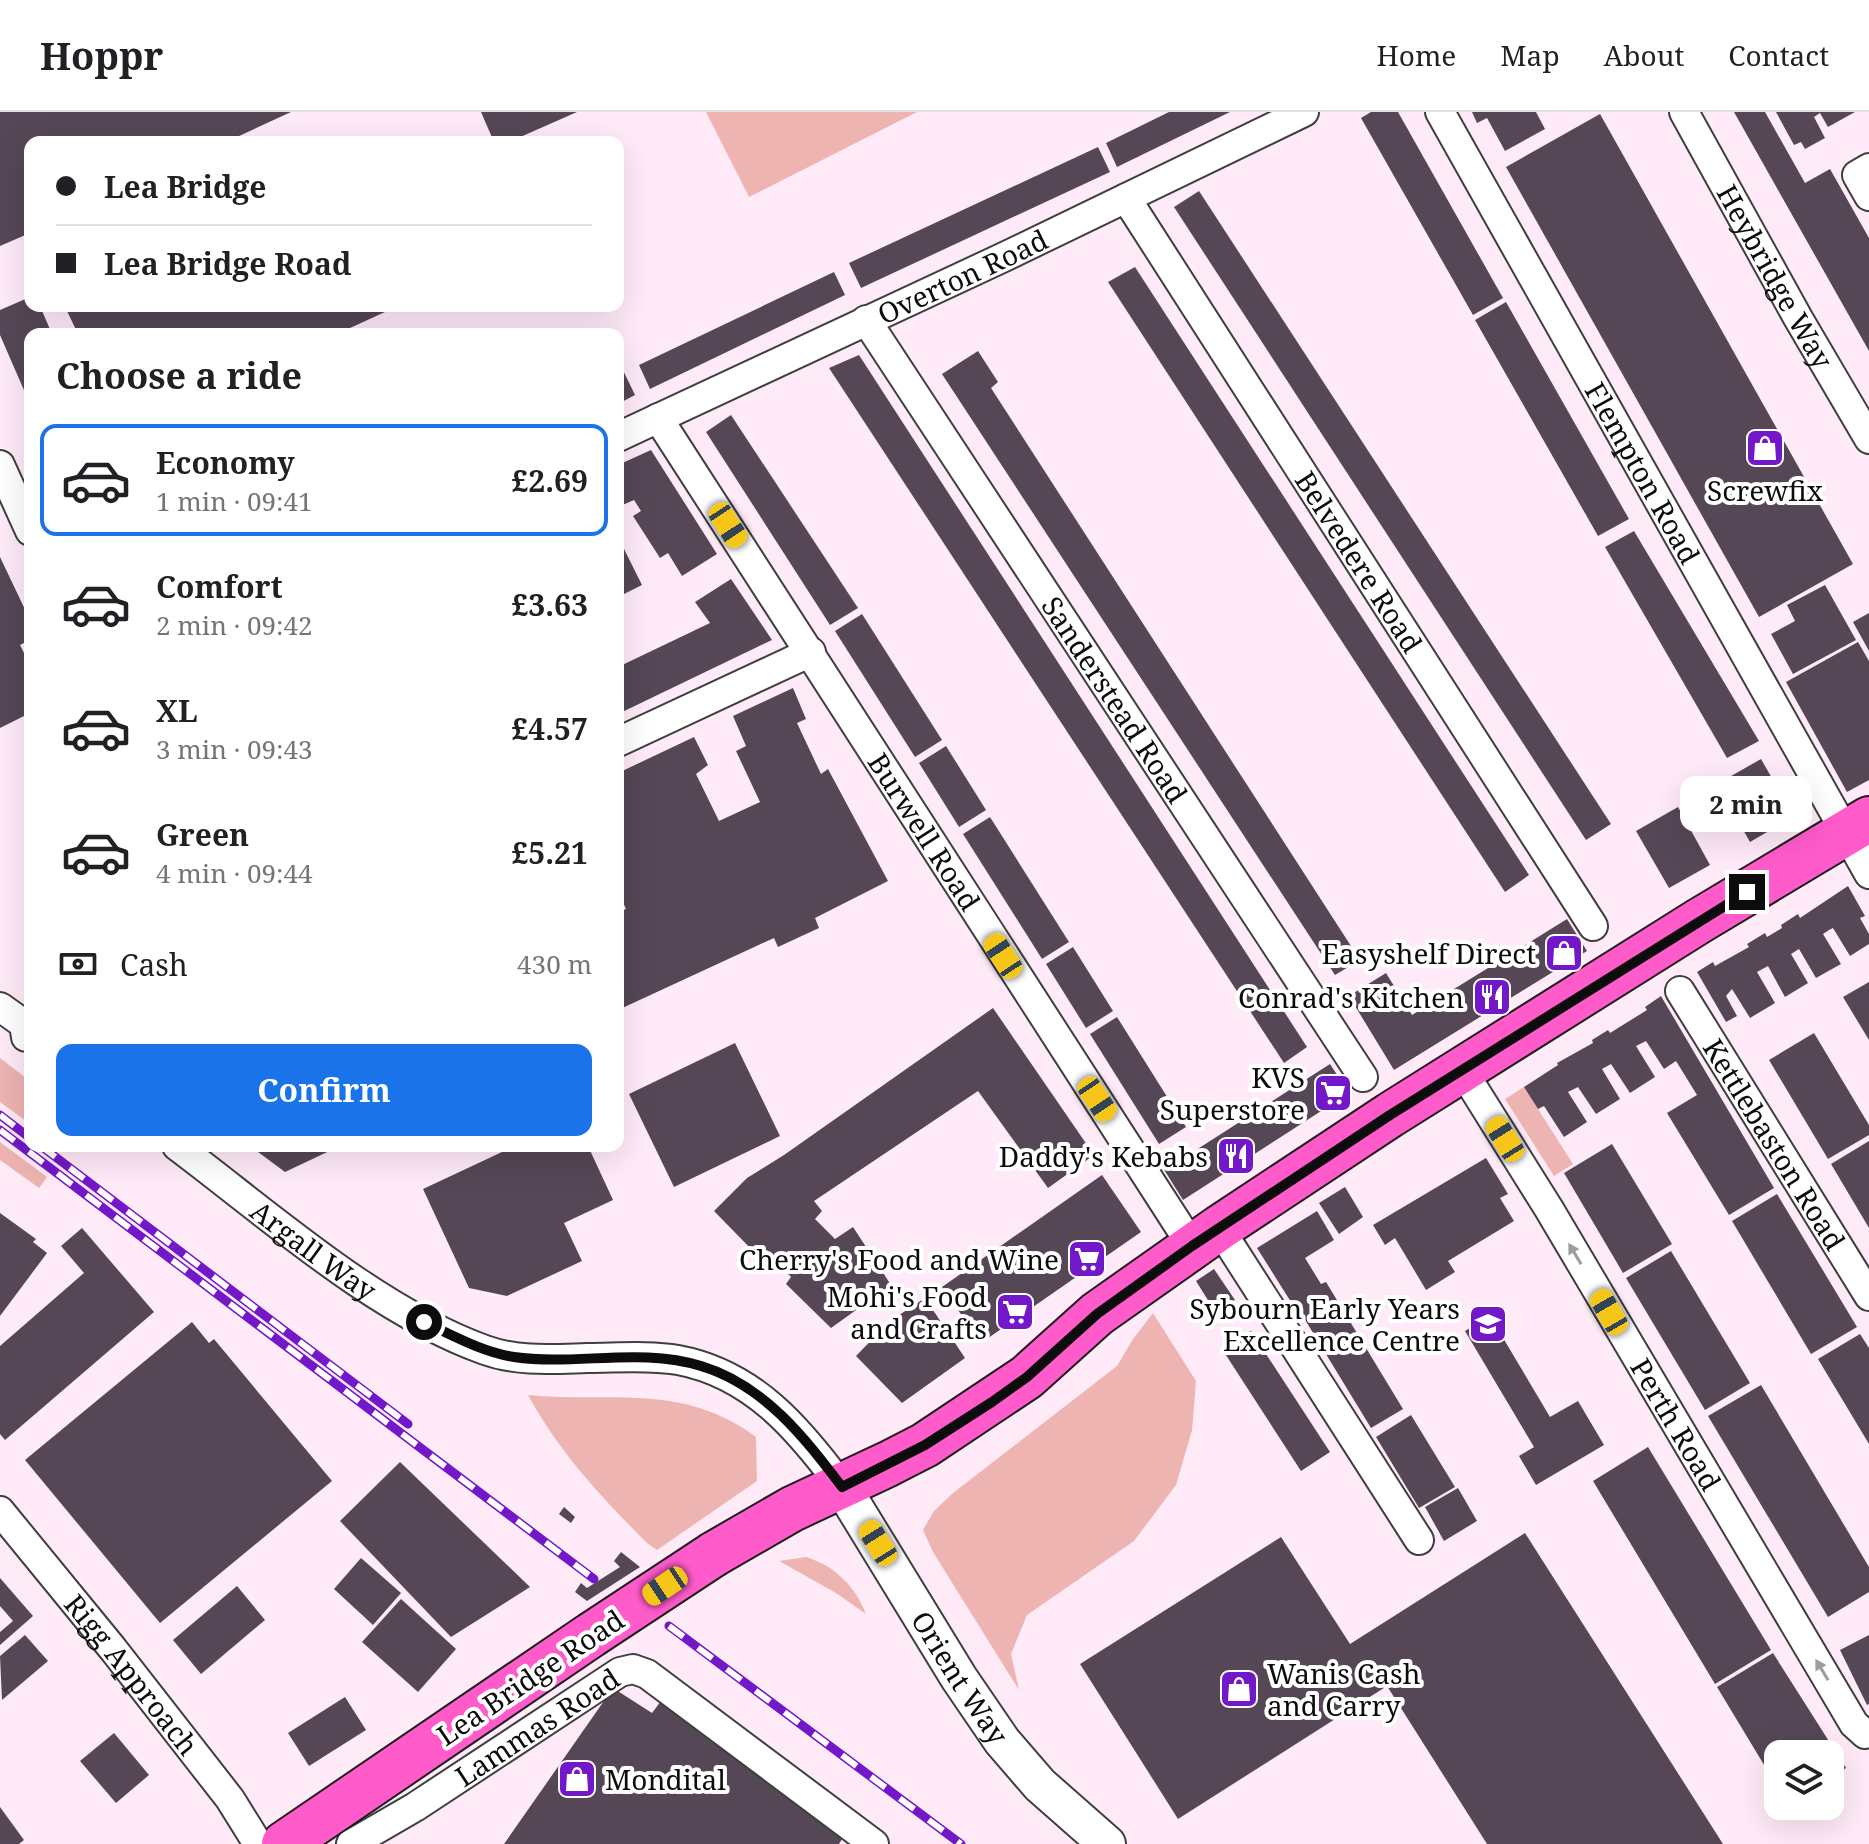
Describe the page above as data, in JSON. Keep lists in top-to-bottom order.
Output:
{
  "streets": {
    "main road": ["Lea Bridge Road"],
    "street": [
      "Overton Road",
      "Heybridge Way",
      "Flempton Road",
      "Belvedere Road",
      "Sanderstead Road",
      "Burwell Road",
      "Kettlebaston Road",
      "Argall Way",
      "Perth Road",
      "Rigg Approach",
      "Orient Way",
      "Lammas Road"
    ]
  },
  "crossings": [
    ["Overton Road", "Belvedere Road"],
    ["Overton Road", "Sanderstead Road"],
    ["Overton Road", "Burwell Road"],
    ["Flempton Road", "Lea Bridge Road"],
    ["Burwell Road", "Lea Bridge Road"],
    ["Argall Way", "Orient Way"],
    ["Argall Way", "Lea Bridge Road"],
    ["Perth Road", "Lea Bridge Road"],
    ["Orient Way", "Lea Bridge Road"]
  ],
  "one_way": ["Perth Road"],
  "places": {
    "shop": [
      "Screwfix",
      "Easyshelf Direct",
      "Wanis Cash and Carry",
      "Mondital"
    ],
    "restaurant": ["Conrad's Kitchen", "Daddy's Kebabs"],
    "supermarket": ["KVS Superstore", "Cherry's Food and Wine", "Mohi's Food and Crafts"],
    "school or university": ["Sybourn Early Years Excellence Centre"]
  },
  "page": {
    "header": "Hoppr",
    "nav": [
      "Home",
      "Map",
      "About",
      "Contact"
    ],
    "banner": ["Lea Bridge", "Lea Bridge Road"],
    "heading": "Choose a ride",
    "list": [
      {
        "name": "Economy",
        "note": "1 min · 09:41",
        "value": "£2.69"
      },
      {
        "name": "Comfort",
        "note": "2 min · 09:42",
        "value": "£3.63"
      },
      {
        "name": "XL",
        "note": "3 min · 09:43",
        "value": "£4.57"
      },
      {
        "name": "Green",
        "note": "4 min · 09:44",
        "value": "£5.21"
      }
    ],
    "bubble": "2 min",
    "pay": ["Cash", "430 m"],
    "buttons": "Confirm"
  }
}
